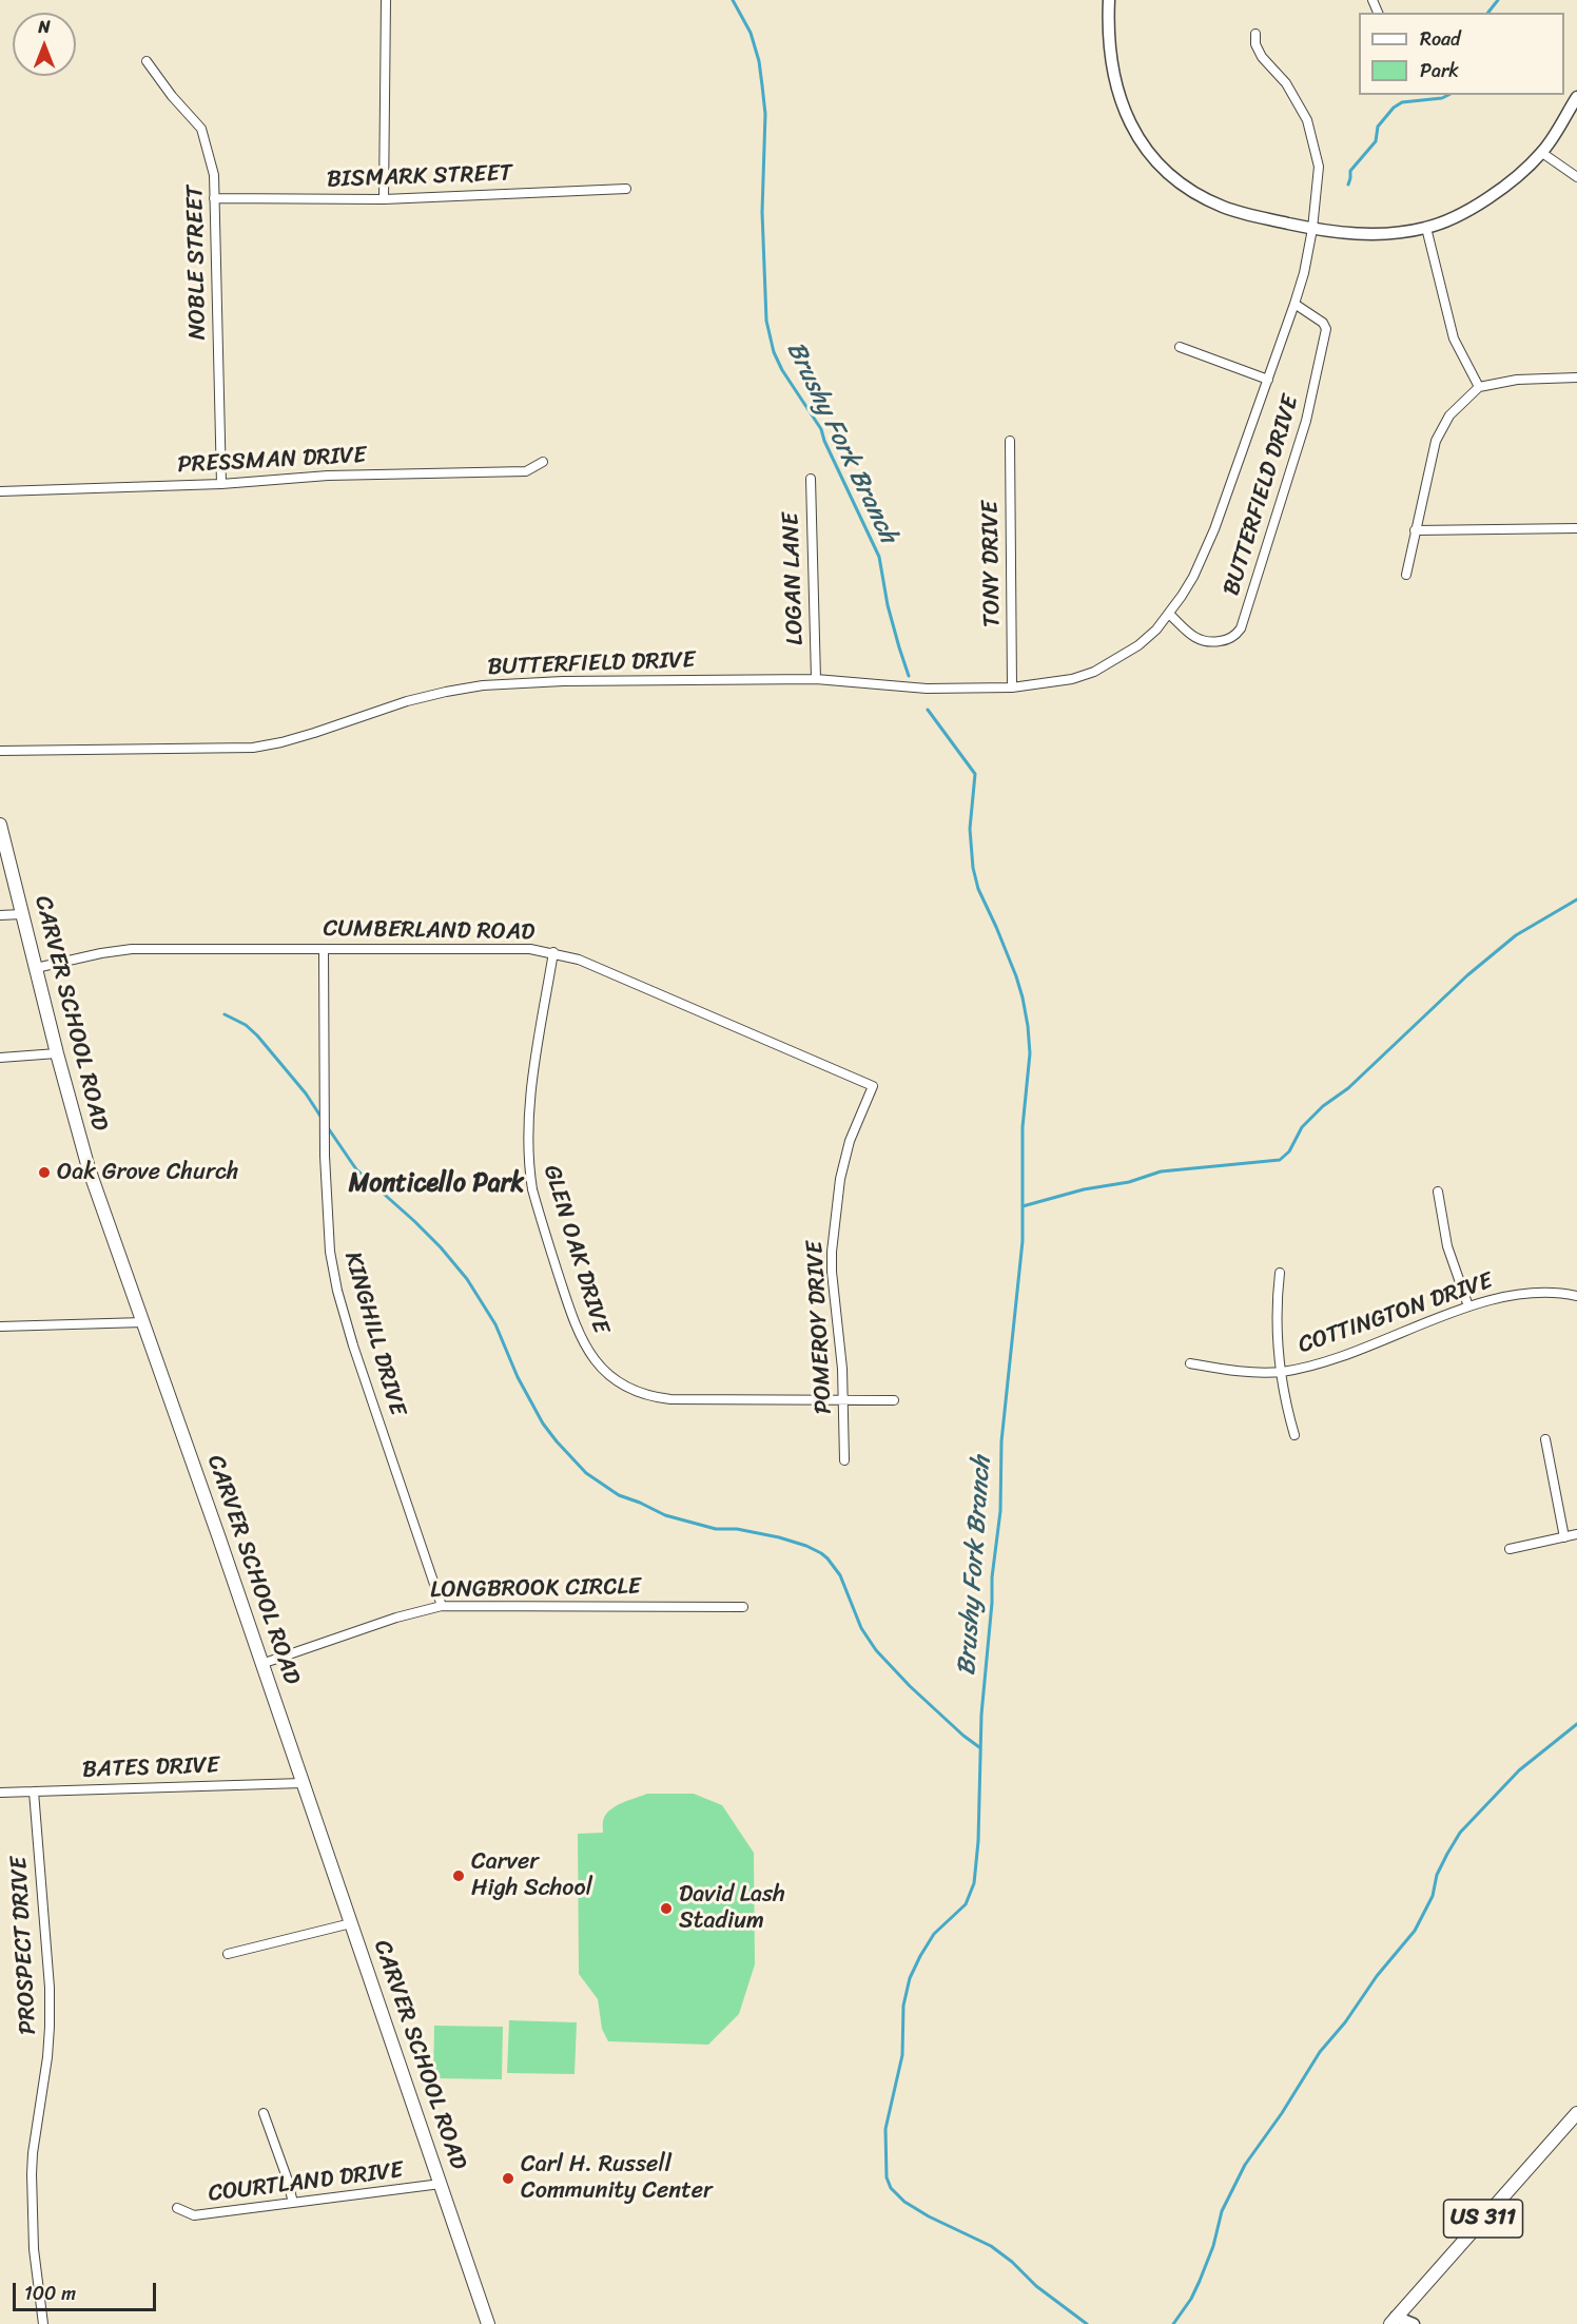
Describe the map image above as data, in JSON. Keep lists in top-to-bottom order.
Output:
{
  "streets": {
    "main road": ["CARVER SCHOOL ROAD", "US 311"],
    "street": [
      "BISMARK STREET",
      "NOBLE STREET",
      "PRESSMAN DRIVE",
      "BUTTERFIELD DRIVE",
      "TONY DRIVE",
      "LOGAN LANE",
      "CUMBERLAND ROAD",
      "GLEN OAK DRIVE",
      "COTTINGTON DRIVE",
      "POMEROY DRIVE",
      "KINGHILL DRIVE",
      "LONGBROOK CIRCLE",
      "BATES DRIVE",
      "PROSPECT DRIVE",
      "COURTLAND DRIVE"
    ]
  },
  "crossings": [
    ["BISMARK STREET", "NOBLE STREET"],
    ["NOBLE STREET", "PRESSMAN DRIVE"],
    ["BUTTERFIELD DRIVE", "TONY DRIVE"],
    ["BUTTERFIELD DRIVE", "LOGAN LANE"],
    ["CUMBERLAND ROAD", "CARVER SCHOOL ROAD"],
    ["CUMBERLAND ROAD", "GLEN OAK DRIVE"],
    ["CUMBERLAND ROAD", "POMEROY DRIVE"],
    ["CUMBERLAND ROAD", "KINGHILL DRIVE"],
    ["CARVER SCHOOL ROAD", "LONGBROOK CIRCLE"],
    ["CARVER SCHOOL ROAD", "BATES DRIVE"],
    ["CARVER SCHOOL ROAD", "COURTLAND DRIVE"],
    ["GLEN OAK DRIVE", "POMEROY DRIVE"],
    ["KINGHILL DRIVE", "LONGBROOK CIRCLE"],
    ["BATES DRIVE", "PROSPECT DRIVE"]
  ],
  "districts": ["Monticello Park"],
  "water": ["Brushy Fork Branch"],
  "places": [
    "Oak Grove Church",
    "Carver High School",
    "David Lash Stadium",
    "Carl H. Russell Community Center"
  ],
  "legend": ["Road", "Park"],
  "scale_bar": "100 m",
  "north": "top"
}
